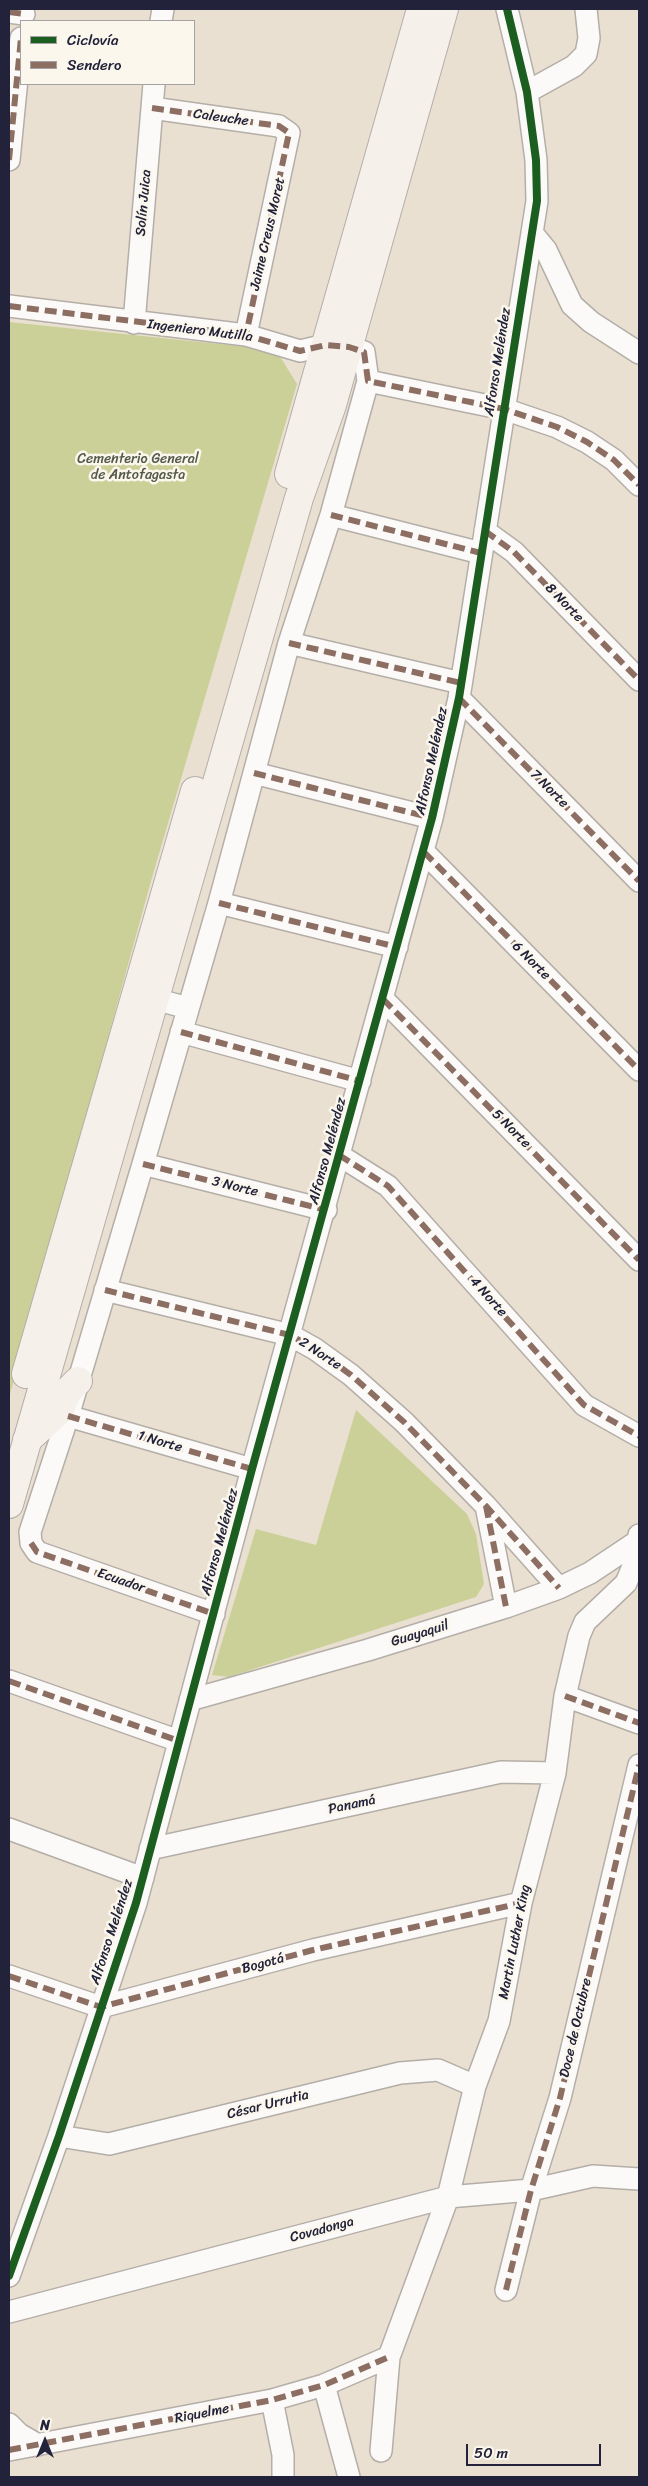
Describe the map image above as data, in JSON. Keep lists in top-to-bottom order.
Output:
{
  "streets": {
    "street": [
      "Caleuche",
      "Solín Juica",
      "Jaime Creus Moret",
      "Ingeniero Mutilla",
      "Alfonso Meléndez",
      "8 Norte",
      "7 Norte",
      "6 Norte",
      "5 Norte",
      "3 Norte",
      "4 Norte",
      "2 Norte",
      "1 Norte",
      "Ecuador",
      "Guayaquil",
      "Panamá",
      "Martin Luther King",
      "Bogotá",
      "Doce de Octubre",
      "César Urrutia",
      "Covadonga",
      "Riquelme"
    ]
  },
  "crossings": [
    ["Caleuche", "Solín Juica"],
    ["Caleuche", "Jaime Creus Moret"],
    ["Solín Juica", "Ingeniero Mutilla"],
    ["Jaime Creus Moret", "Ingeniero Mutilla"],
    ["Alfonso Meléndez", "8 Norte"],
    ["Alfonso Meléndez", "7 Norte"],
    ["Alfonso Meléndez", "6 Norte"],
    ["Alfonso Meléndez", "5 Norte"],
    ["Alfonso Meléndez", "3 Norte"],
    ["Alfonso Meléndez", "4 Norte"],
    ["Alfonso Meléndez", "2 Norte"],
    ["Alfonso Meléndez", "1 Norte"],
    ["Alfonso Meléndez", "Ecuador"],
    ["Alfonso Meléndez", "Guayaquil"],
    ["Alfonso Meléndez", "Panamá"],
    ["Alfonso Meléndez", "Bogotá"],
    ["Alfonso Meléndez", "César Urrutia"],
    ["2 Norte", "Guayaquil"],
    ["1 Norte", "Ecuador"],
    ["Guayaquil", "Martin Luther King"],
    ["Panamá", "Martin Luther King"],
    ["Martin Luther King", "Bogotá"],
    ["Martin Luther King", "César Urrutia"],
    ["Martin Luther King", "Covadonga"],
    ["Martin Luther King", "Riquelme"],
    ["Doce de Octubre", "Covadonga"]
  ],
  "parks": ["Cementerio General de Antofagasta"],
  "legend": ["Ciclovía", "Sendero"],
  "scale_bar": "50 m",
  "north": "top"
}
